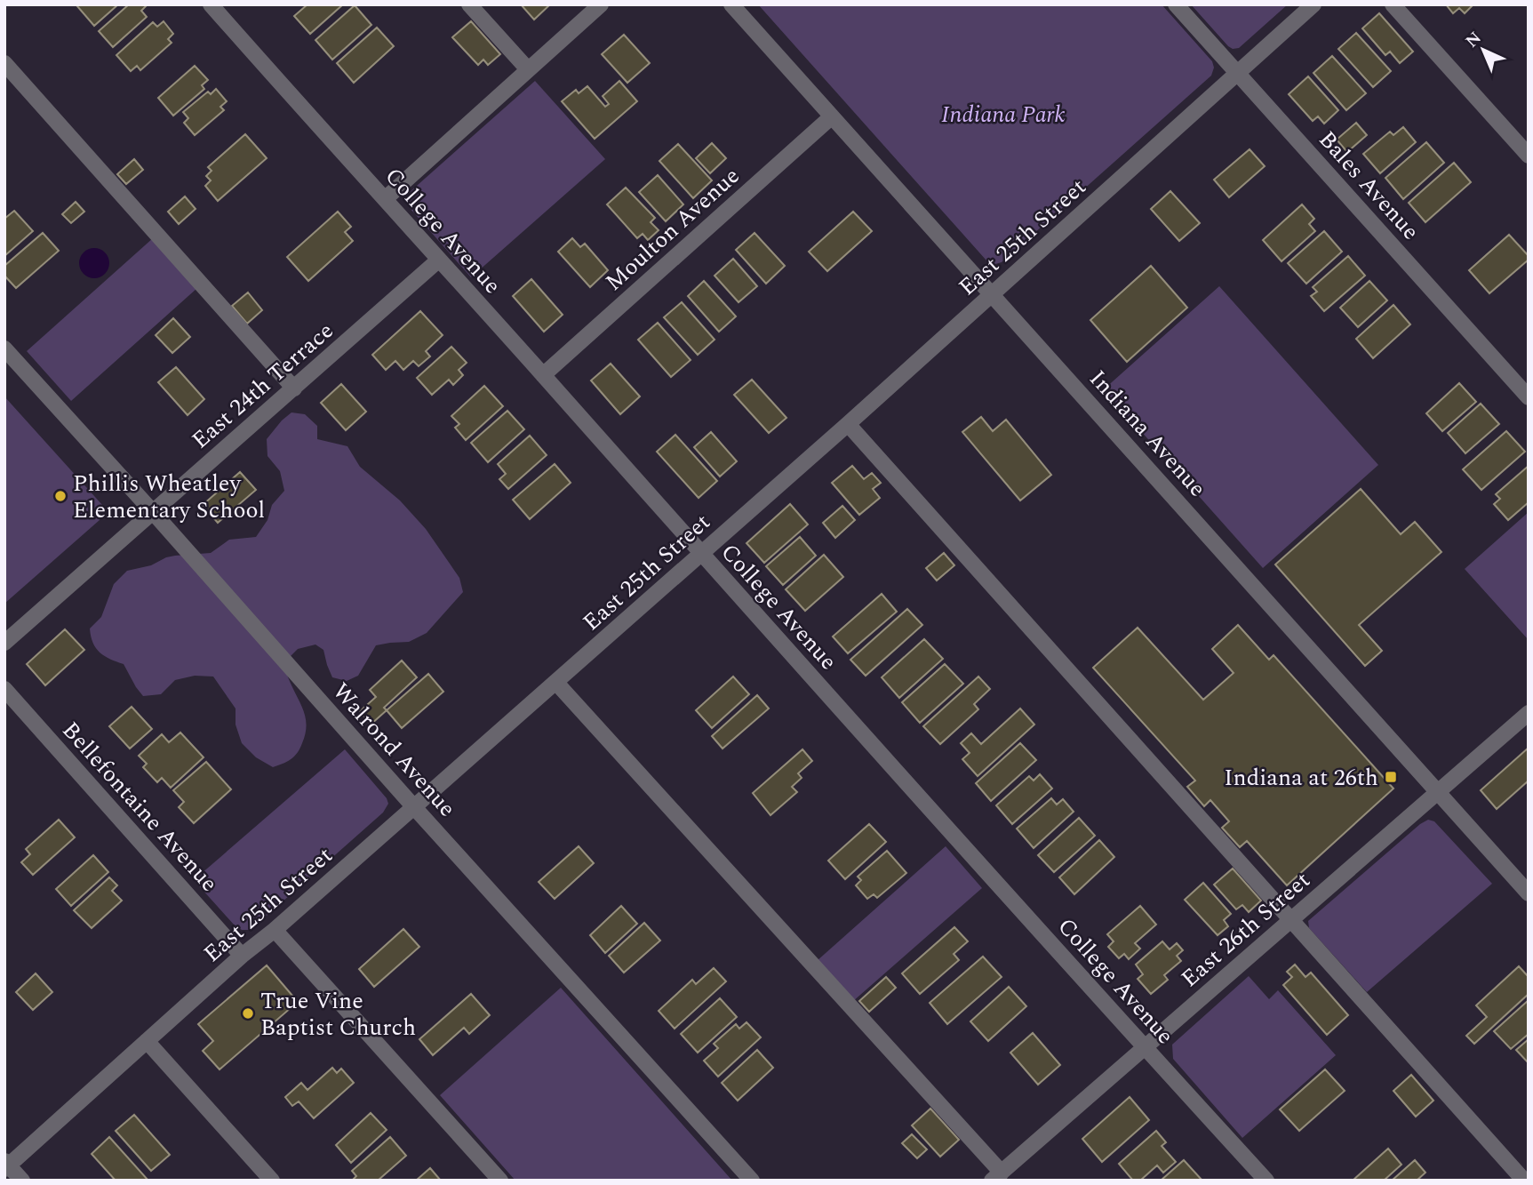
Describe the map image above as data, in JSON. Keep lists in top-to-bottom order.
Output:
{
  "streets": {
    "street": [
      "Bales Avenue",
      "Moulton Avenue",
      "College Avenue",
      "East 25th Street",
      "East 24th Terrace",
      "Indiana Avenue",
      "Walrond Avenue",
      "Bellefontaine Avenue",
      "East 26th Street"
    ]
  },
  "crossings": [
    ["Bales Avenue", "East 25th Street"],
    ["Moulton Avenue", "College Avenue"],
    ["Moulton Avenue", "Indiana Avenue"],
    ["College Avenue", "East 25th Street"],
    ["College Avenue", "East 24th Terrace"],
    ["College Avenue", "East 26th Street"],
    ["East 25th Street", "Indiana Avenue"],
    ["East 25th Street", "Walrond Avenue"],
    ["East 25th Street", "Bellefontaine Avenue"],
    ["East 24th Terrace", "Walrond Avenue"],
    ["Indiana Avenue", "East 26th Street"]
  ],
  "parks": ["Indiana Park"],
  "places": {
    "other": ["Phillis Wheatley Elementary School", "True Vine Baptist Church"],
    "transit": ["Indiana at 26th"]
  },
  "north": "top left"
}
